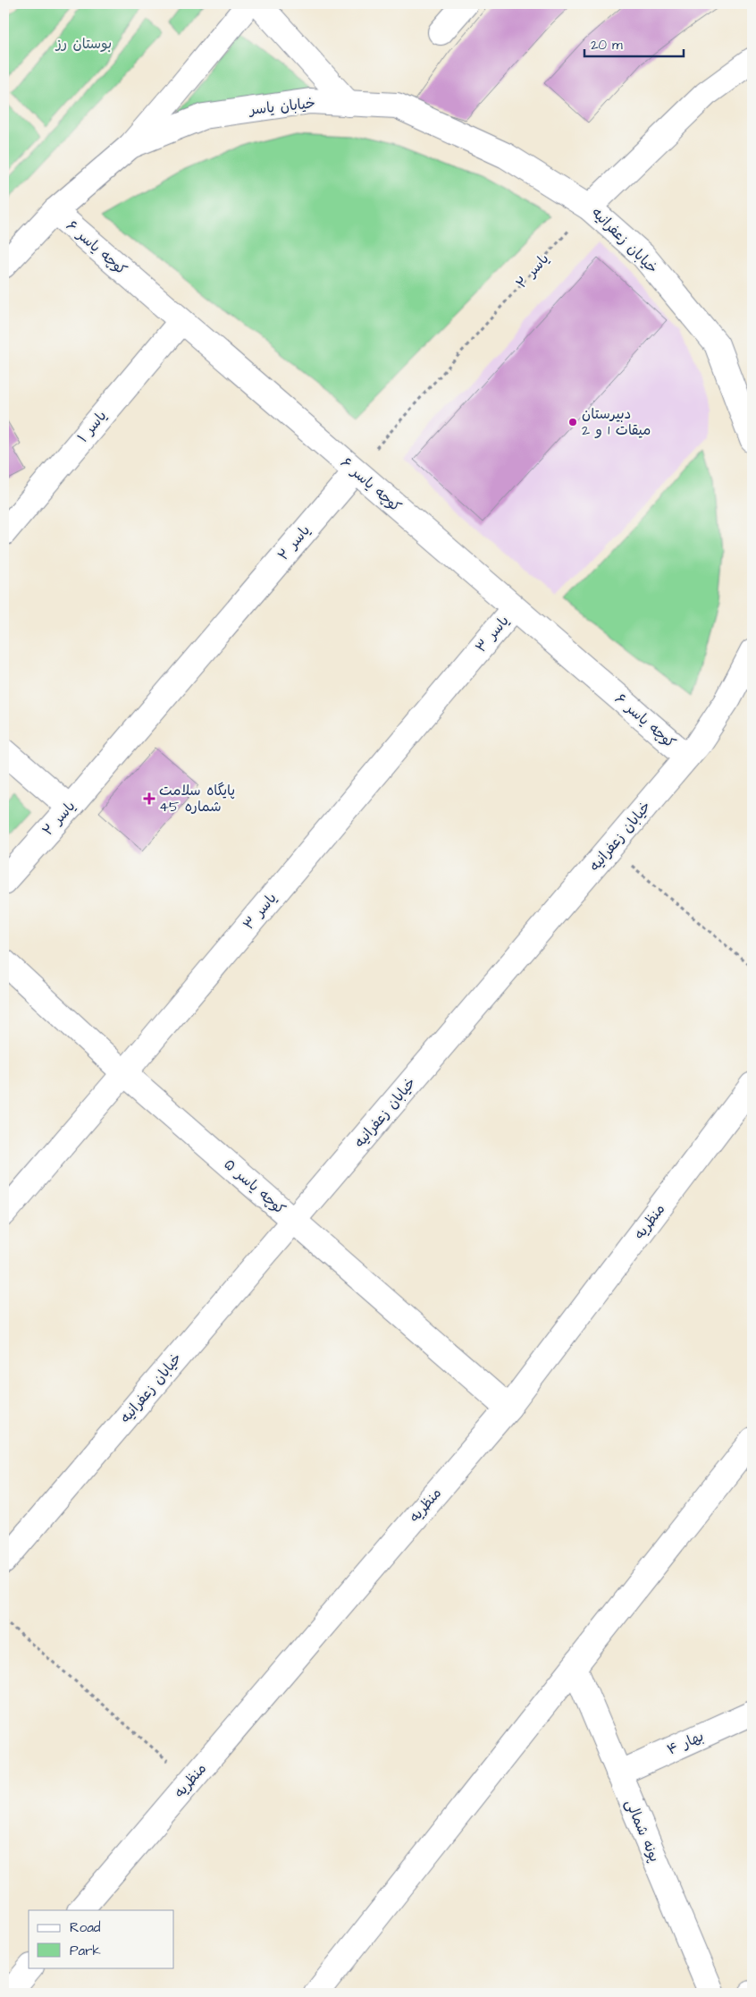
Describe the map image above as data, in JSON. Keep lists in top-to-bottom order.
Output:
{
  "streets": {
    "street": [
      "خیابان یاسر",
      "خیابان زعفرانیه",
      "کوچه یاسر ۶",
      "یاسر ۲",
      "یاسر ۱",
      "یاسر ۳",
      "کوچه یاسر ۵",
      "منظریه",
      "بهار ۴",
      "پونه شمالی"
    ]
  },
  "crossings": [
    ["خیابان یاسر", "خیابان زعفرانیه"],
    ["خیابان یاسر", "کوچه یاسر ۶"],
    ["خیابان یاسر", "یاسر ۲"],
    ["خیابان زعفرانیه", "کوچه یاسر ۶"],
    ["خیابان زعفرانیه", "یاسر ۲"],
    ["خیابان زعفرانیه", "کوچه یاسر ۵"],
    ["کوچه یاسر ۶", "یاسر ۲"],
    ["کوچه یاسر ۶", "یاسر ۱"],
    ["کوچه یاسر ۶", "یاسر ۳"],
    ["یاسر ۳", "کوچه یاسر ۵"],
    ["کوچه یاسر ۵", "منظریه"],
    ["بهار ۴", "پونه شمالی"]
  ],
  "parks": ["بوستان رز"],
  "places": {
    "other": ["دبیرستان میقات 1 و 2"],
    "health": ["پایگاه سلامت شماره 45"]
  },
  "legend": ["Road", "Park"],
  "scale_bar": "20 m"
}
